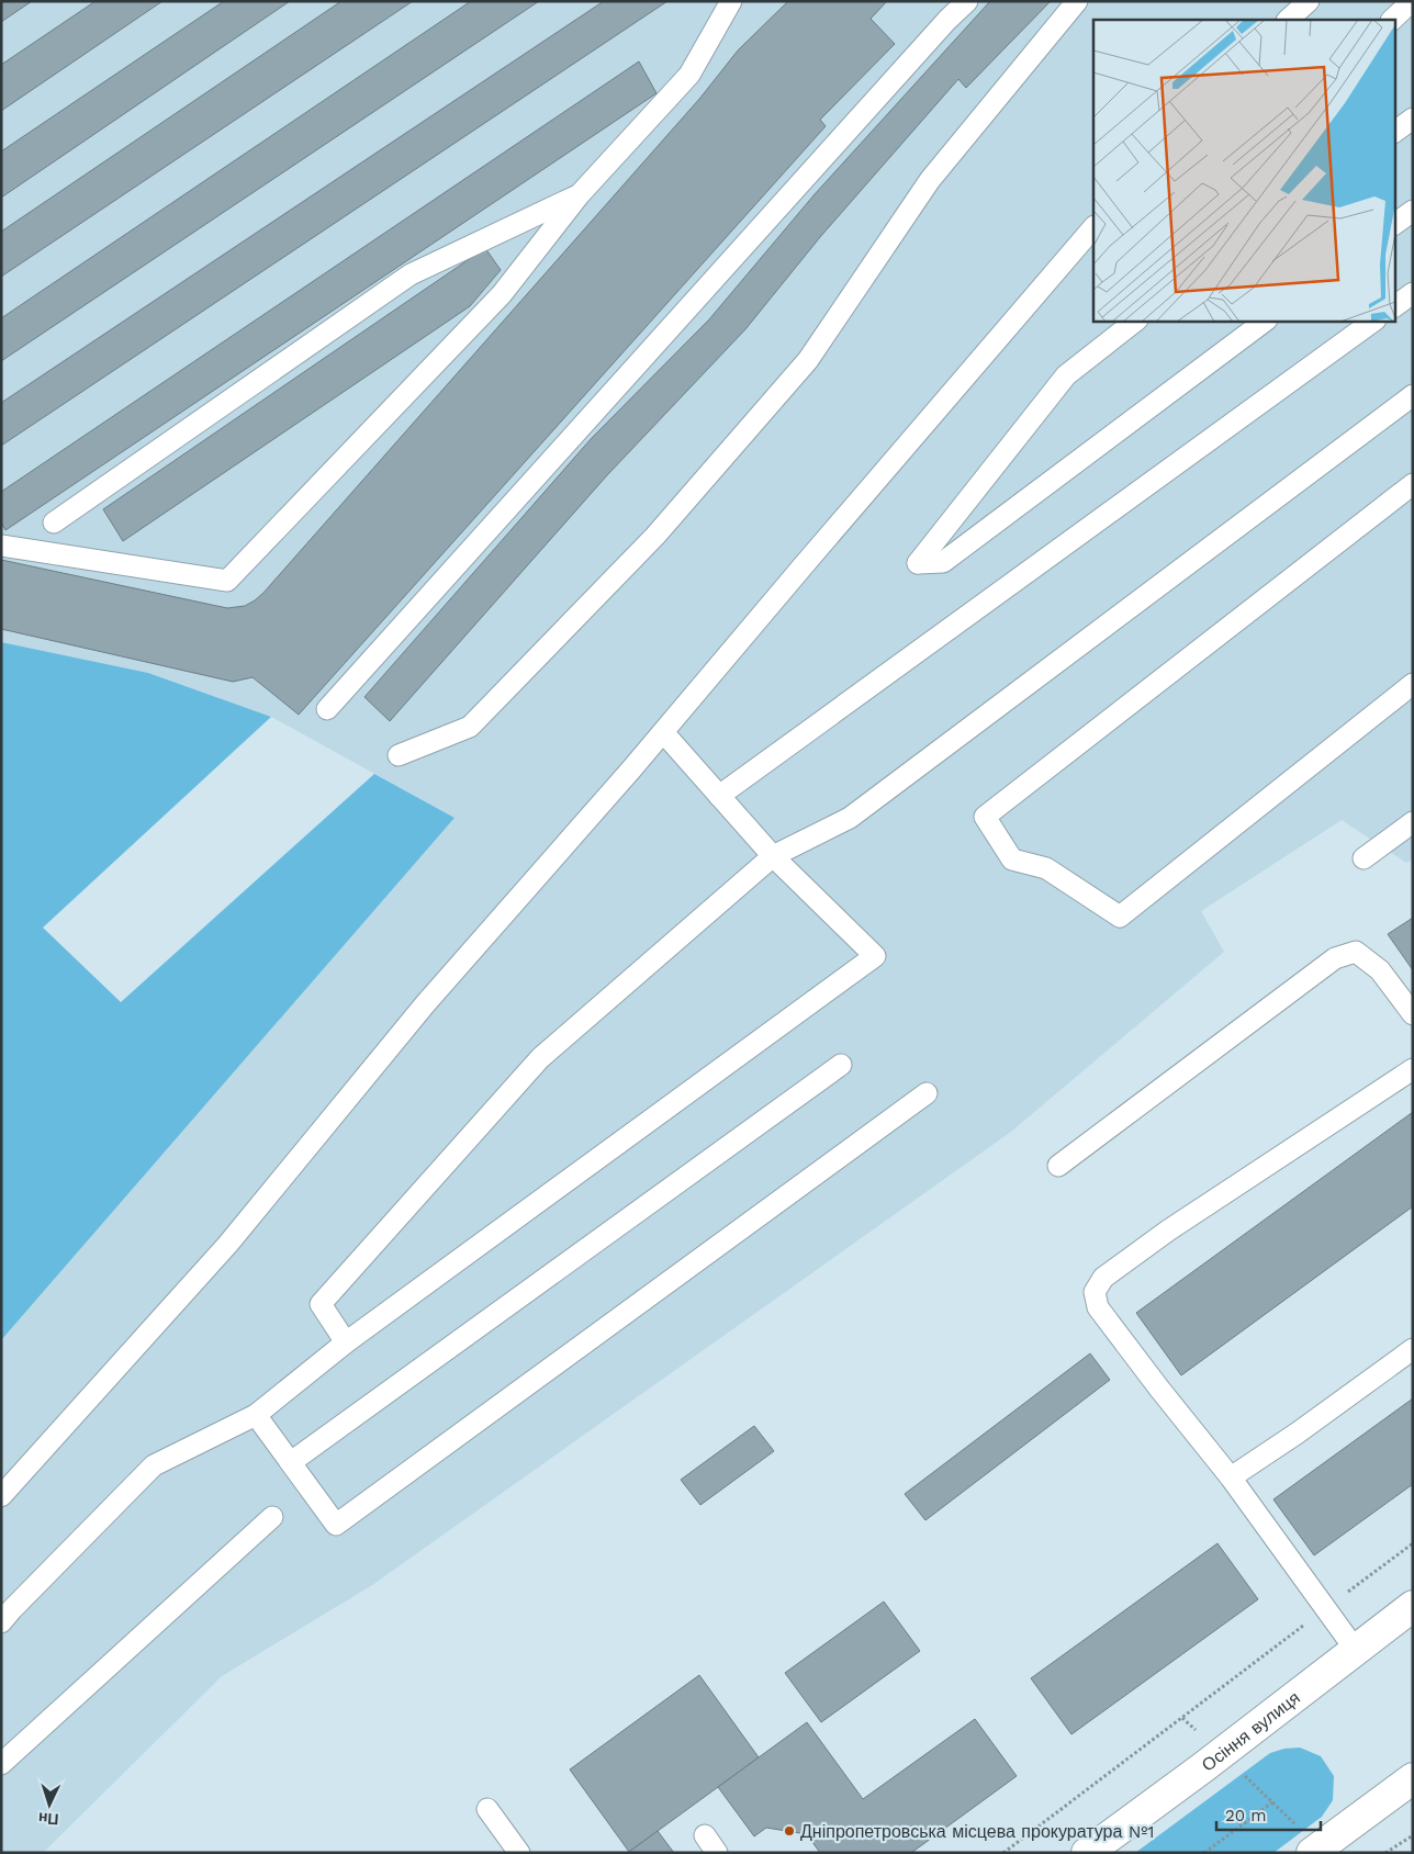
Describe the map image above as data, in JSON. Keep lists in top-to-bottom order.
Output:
{
  "streets": {
    "street": ["Осіння вулиця"]
  },
  "places": ["Дніпропетровська місцева прокуратура №1"],
  "scale_bar": "20 m",
  "north": "bottom"
}
